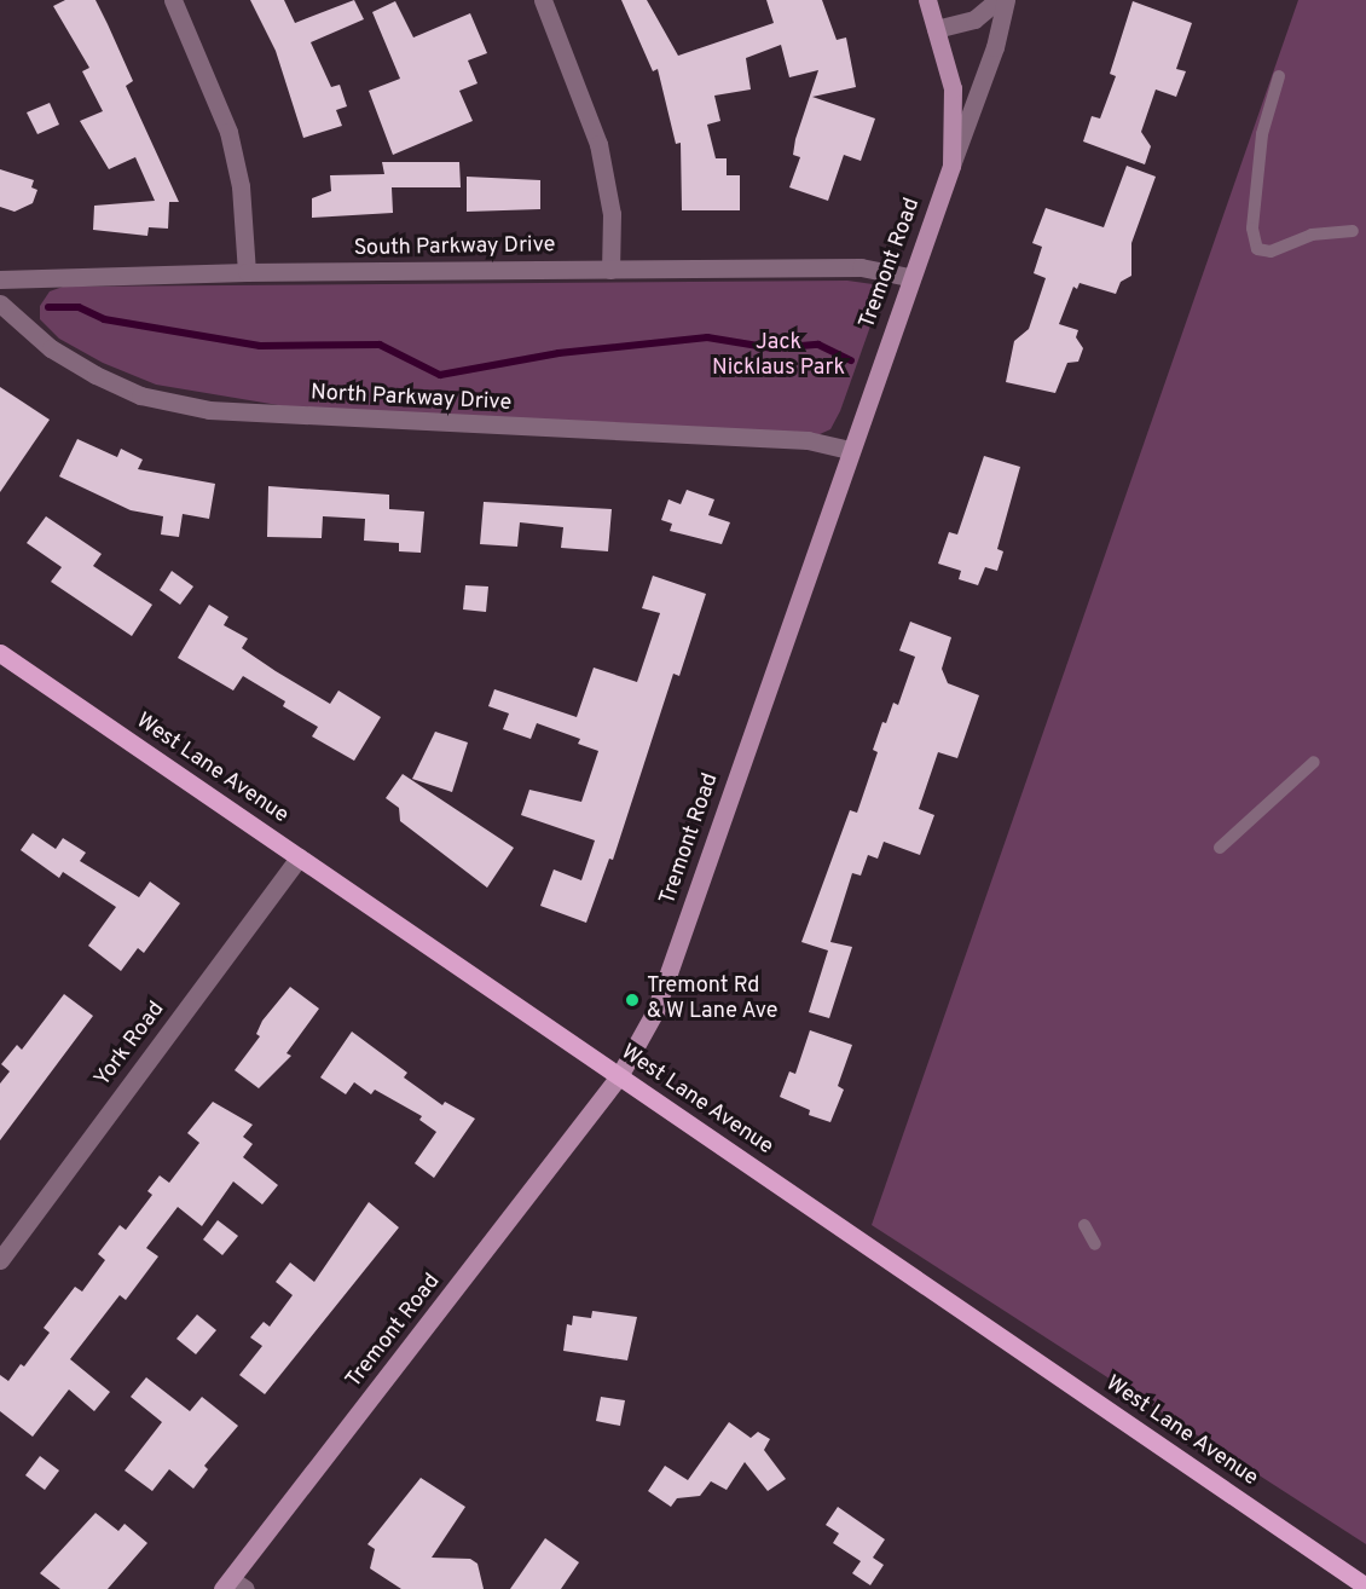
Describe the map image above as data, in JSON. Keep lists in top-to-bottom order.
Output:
{
  "streets": {
    "main road": ["West Lane Avenue"],
    "street": [
      "South Parkway Drive",
      "Tremont Road",
      "North Parkway Drive",
      "York Road"
    ]
  },
  "crossings": [
    ["South Parkway Drive", "Tremont Road"],
    ["Tremont Road", "North Parkway Drive"],
    ["Tremont Road", "West Lane Avenue"],
    ["West Lane Avenue", "York Road"]
  ],
  "parks": ["Jack Nicklaus Park"],
  "places": ["Tremont Rd & W Lane Ave"]
}
